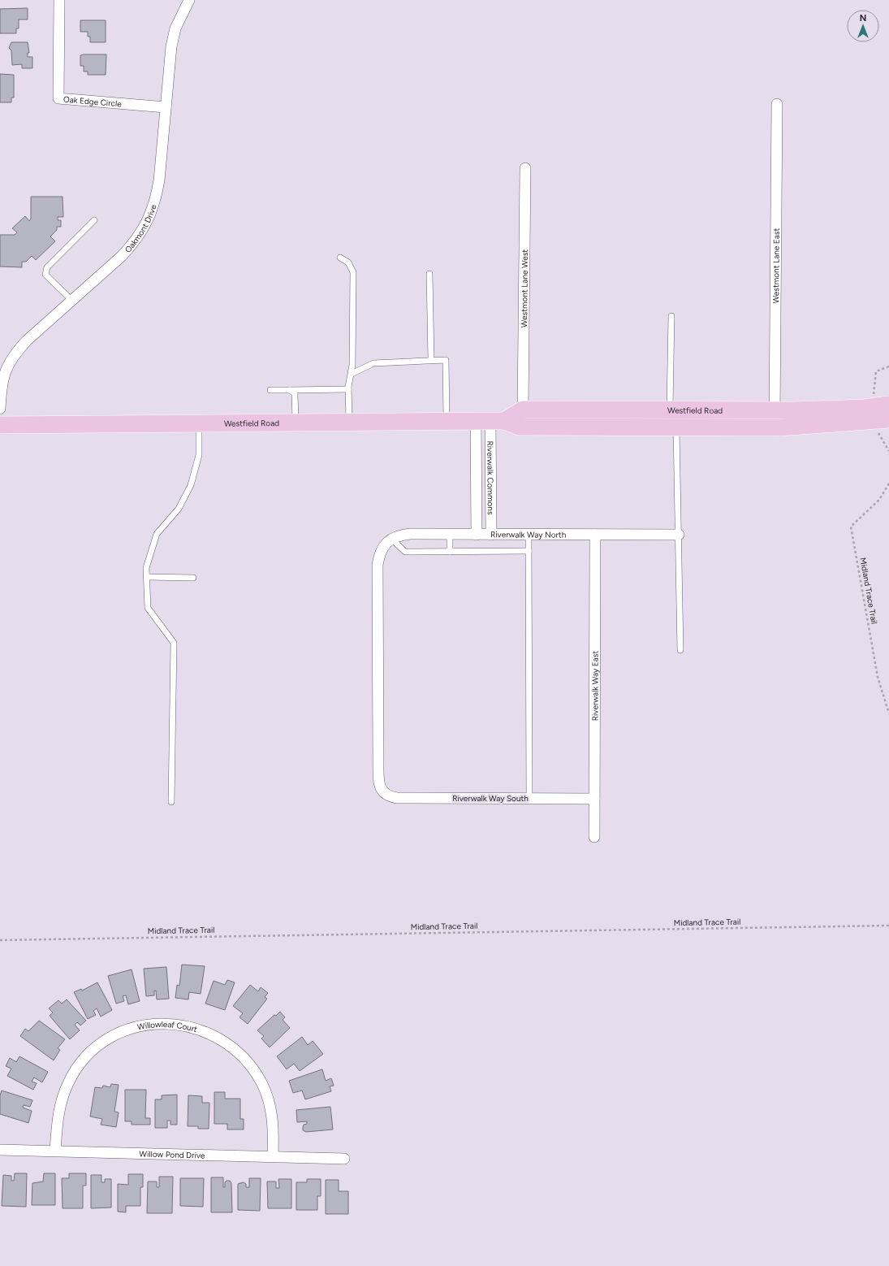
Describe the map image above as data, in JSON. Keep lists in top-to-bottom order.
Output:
{
  "streets": {
    "main road": ["Westfield Road"],
    "street": [
      "Oak Edge Circle",
      "Oakmont Drive",
      "Westmont Lane East",
      "Westmont Lane West",
      "Riverwalk Commons",
      "Riverwalk Way North",
      "Riverwalk Way East",
      "Riverwalk Way South",
      "Willowleaf Court",
      "Willow Pond Drive"
    ],
    "path": ["Midland Trace Trail"]
  },
  "crossings": [
    ["Oak Edge Circle", "Oakmont Drive"],
    ["Westmont Lane East", "Westfield Road"],
    ["Westmont Lane West", "Westfield Road"],
    ["Westfield Road", "Riverwalk Commons"],
    ["Riverwalk Commons", "Riverwalk Way North"],
    ["Riverwalk Way North", "Riverwalk Way East"],
    ["Riverwalk Way North", "Riverwalk Way South"],
    ["Riverwalk Way East", "Riverwalk Way South"],
    ["Willowleaf Court", "Willow Pond Drive"]
  ],
  "north": "top"
}
